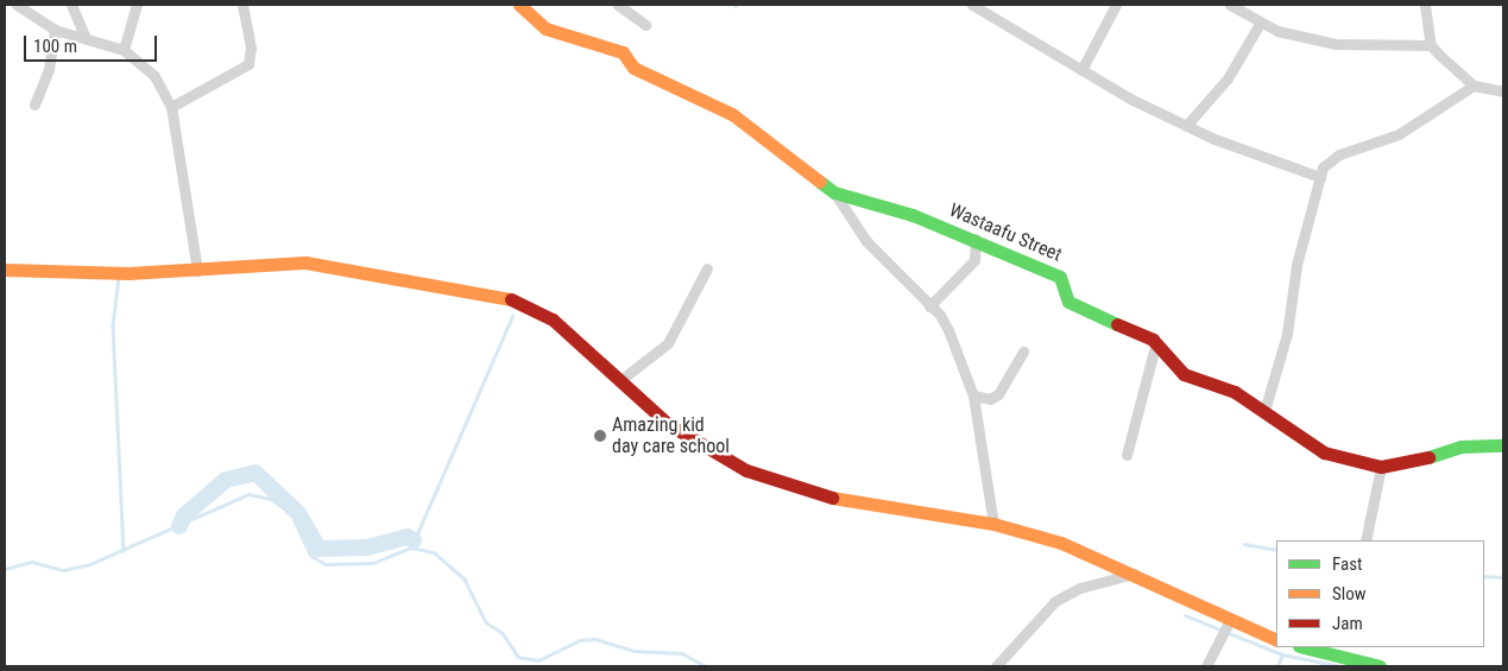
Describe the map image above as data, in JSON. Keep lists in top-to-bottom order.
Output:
{
  "streets": {
    "main road": ["Wastaafu Street"]
  },
  "places": ["Amazing kid day care school"],
  "legend": ["Fast", "Slow", "Jam"],
  "scale_bar": "100 m"
}
